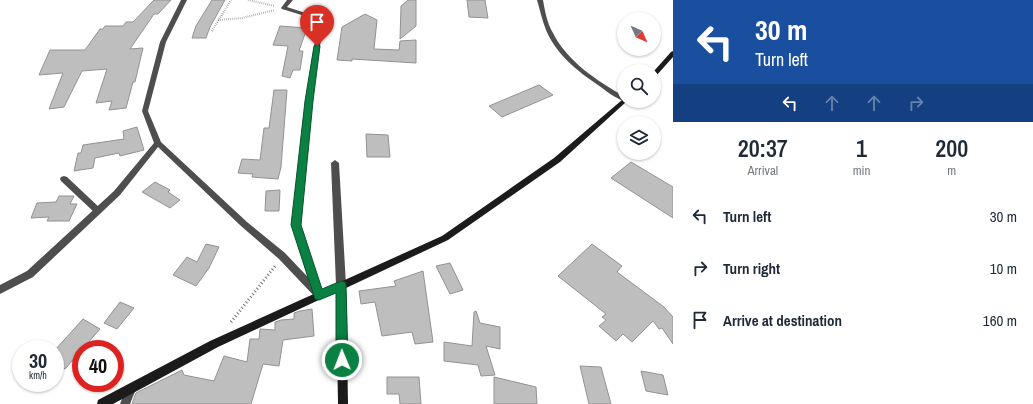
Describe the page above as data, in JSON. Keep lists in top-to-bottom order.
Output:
{
  "north": "bottom right",
  "page": {
    "turn": ["30 m", "Turn left"],
    "eta": [
      "20:37",
      "Arrival",
      "1",
      "min",
      "200",
      "m"
    ],
    "list": [
      {
        "name": "Turn left",
        "value": "30 m"
      },
      {
        "name": "Turn right",
        "value": "10 m"
      },
      {
        "name": "Arrive at destination",
        "value": "160 m"
      }
    ],
    "speed": "30 km/h",
    "limit": "40"
  }
}
